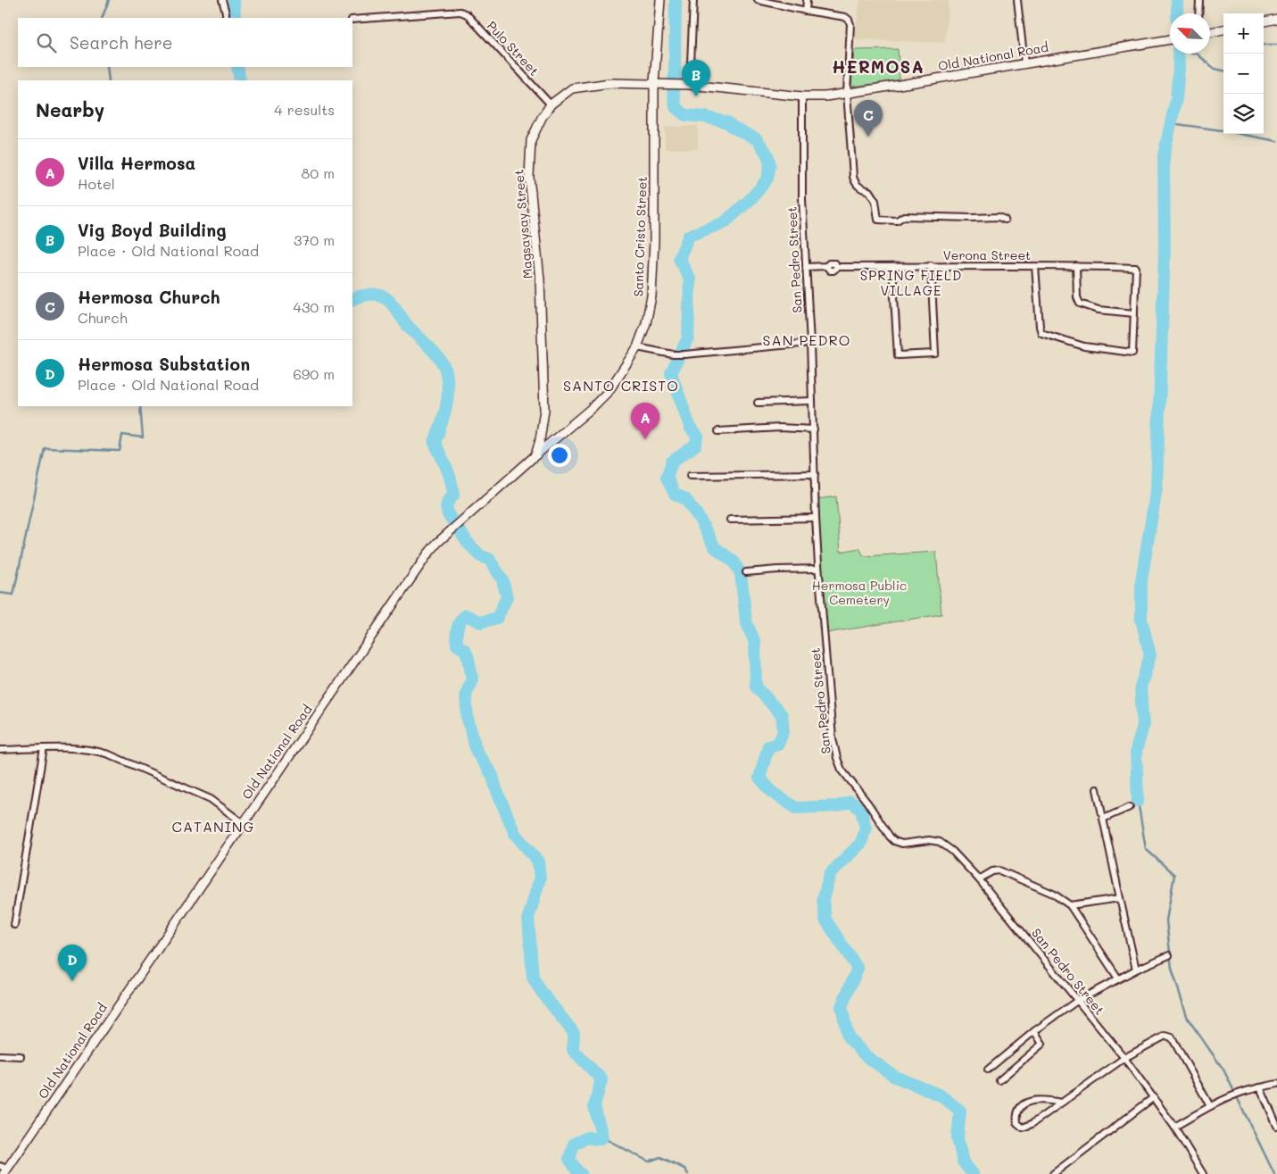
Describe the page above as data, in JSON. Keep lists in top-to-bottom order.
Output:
{
  "streets": {
    "main road": ["Old National Road", "Magsaysay Street", "Santo Cristo Street"],
    "street": ["Pulo Street", "Verona Street", "San Pedro Street"]
  },
  "crossings": [
    ["Pulo Street", "Magsaysay Street"],
    ["Old National Road", "Magsaysay Street"],
    ["Old National Road", "Santo Cristo Street"],
    ["Old National Road", "San Pedro Street"],
    ["Magsaysay Street", "Santo Cristo Street"],
    ["Verona Street", "San Pedro Street"]
  ],
  "districts": [
    "HERMOSA",
    "SPRING FIELD VILLAGE",
    "SAN PEDRO",
    "SANTO CRISTO",
    "CATANING"
  ],
  "parks": ["Hermosa Public Cemetery"],
  "north": "top left",
  "page": {
    "map_buttons": ["+", "−"],
    "search": "Search here",
    "pins": [
      "B",
      "C",
      "A",
      "D"
    ],
    "heading": ["Nearby", "4 results"],
    "list": [
      {
        "mark": "A",
        "name": "Villa Hermosa",
        "note": "Hotel",
        "value": "80 m"
      },
      {
        "mark": "B",
        "name": "Vig Boyd Building",
        "note": "Place · Old National Road",
        "value": "370 m"
      },
      {
        "mark": "C",
        "name": "Hermosa Church",
        "note": "Church",
        "value": "430 m"
      },
      {
        "mark": "D",
        "name": "Hermosa Substation",
        "note": "Place · Old National Road",
        "value": "690 m"
      }
    ]
  }
}
